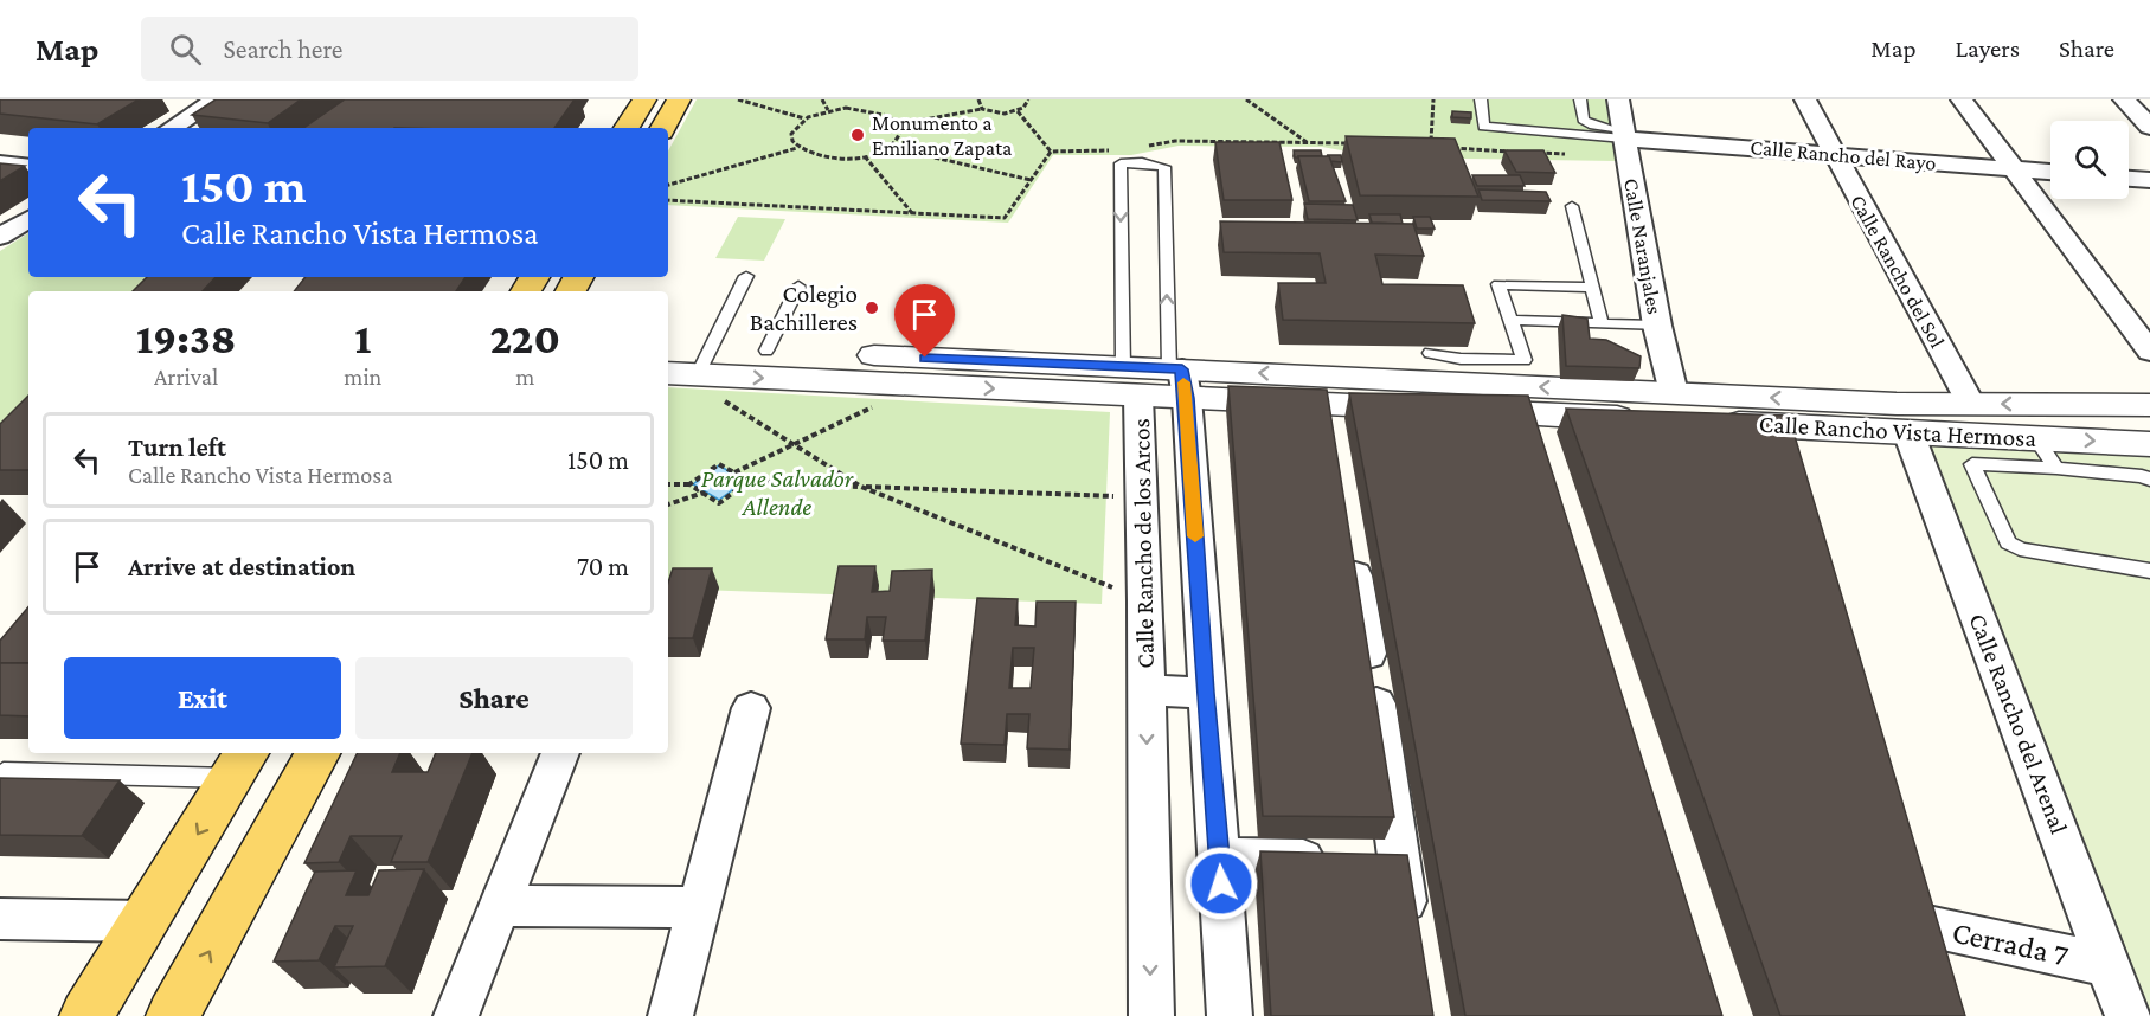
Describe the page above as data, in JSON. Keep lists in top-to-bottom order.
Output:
{
  "streets": {
    "street": [
      "Calle Rancho del Rayo",
      "Calle Naranjales",
      "Calle Rancho del Sol",
      "Calle Rancho Vista Hermosa",
      "Calle Rancho de los Arcos",
      "Calle Rancho del Arenal",
      "Cerrada 7"
    ]
  },
  "crossings": [
    ["Calle Rancho del Rayo", "Calle Naranjales"],
    ["Calle Rancho del Rayo", "Calle Rancho del Sol"],
    ["Calle Naranjales", "Calle Rancho Vista Hermosa"],
    ["Calle Rancho del Sol", "Calle Rancho Vista Hermosa"],
    ["Calle Rancho Vista Hermosa", "Calle Rancho de los Arcos"],
    ["Calle Rancho Vista Hermosa", "Calle Rancho del Arenal"],
    ["Calle Rancho del Arenal", "Cerrada 7"]
  ],
  "parks": ["Parque Salvador Allende"],
  "places": ["Monumento a Emiliano Zapata", "Colegio Bachilleres"],
  "page": {
    "header": "Map",
    "search": "Search here",
    "nav": ["Map", "Layers", "Share"],
    "turn": ["150 m", "Calle Rancho Vista Hermosa"],
    "eta": [
      "19:38",
      "Arrival",
      "1",
      "min",
      "220",
      "m"
    ],
    "list": [
      {
        "name": "Turn left",
        "note": "Calle Rancho Vista Hermosa",
        "value": "150 m"
      },
      {
        "name": "Arrive at destination",
        "value": "70 m"
      }
    ],
    "buttons": ["Exit", "Share"]
  }
}
